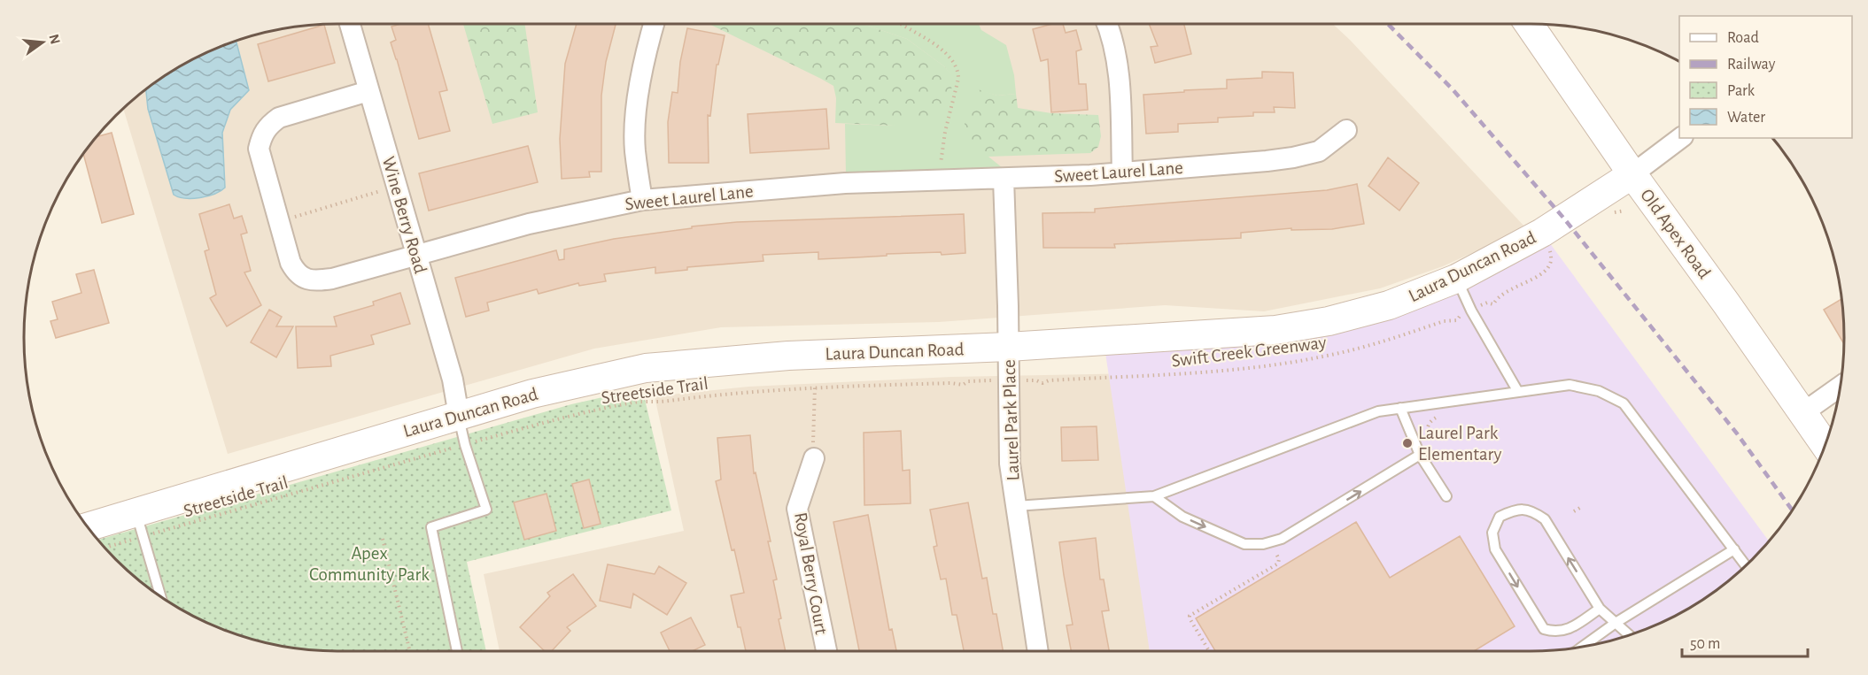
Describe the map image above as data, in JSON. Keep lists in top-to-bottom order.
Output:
{
  "streets": {
    "street": [
      "Sweet Laurel Lane",
      "Wine Berry Road",
      "Old Apex Road",
      "Laura Duncan Road",
      "Laurel Park Place",
      "Royal Berry Court"
    ],
    "path": ["Swift Creek Greenway", "Streetside Trail"]
  },
  "crossings": [
    ["Sweet Laurel Lane", "Wine Berry Road"],
    ["Sweet Laurel Lane", "Laurel Park Place"],
    ["Wine Berry Road", "Laura Duncan Road"],
    ["Old Apex Road", "Laura Duncan Road"],
    ["Laura Duncan Road", "Laurel Park Place"]
  ],
  "parks": ["Apex Community Park"],
  "places": ["Laurel Park Elementary"],
  "legend": [
    "Road",
    "Railway",
    "Park",
    "Water"
  ],
  "scale_bar": "50 m",
  "north": "right"
}
